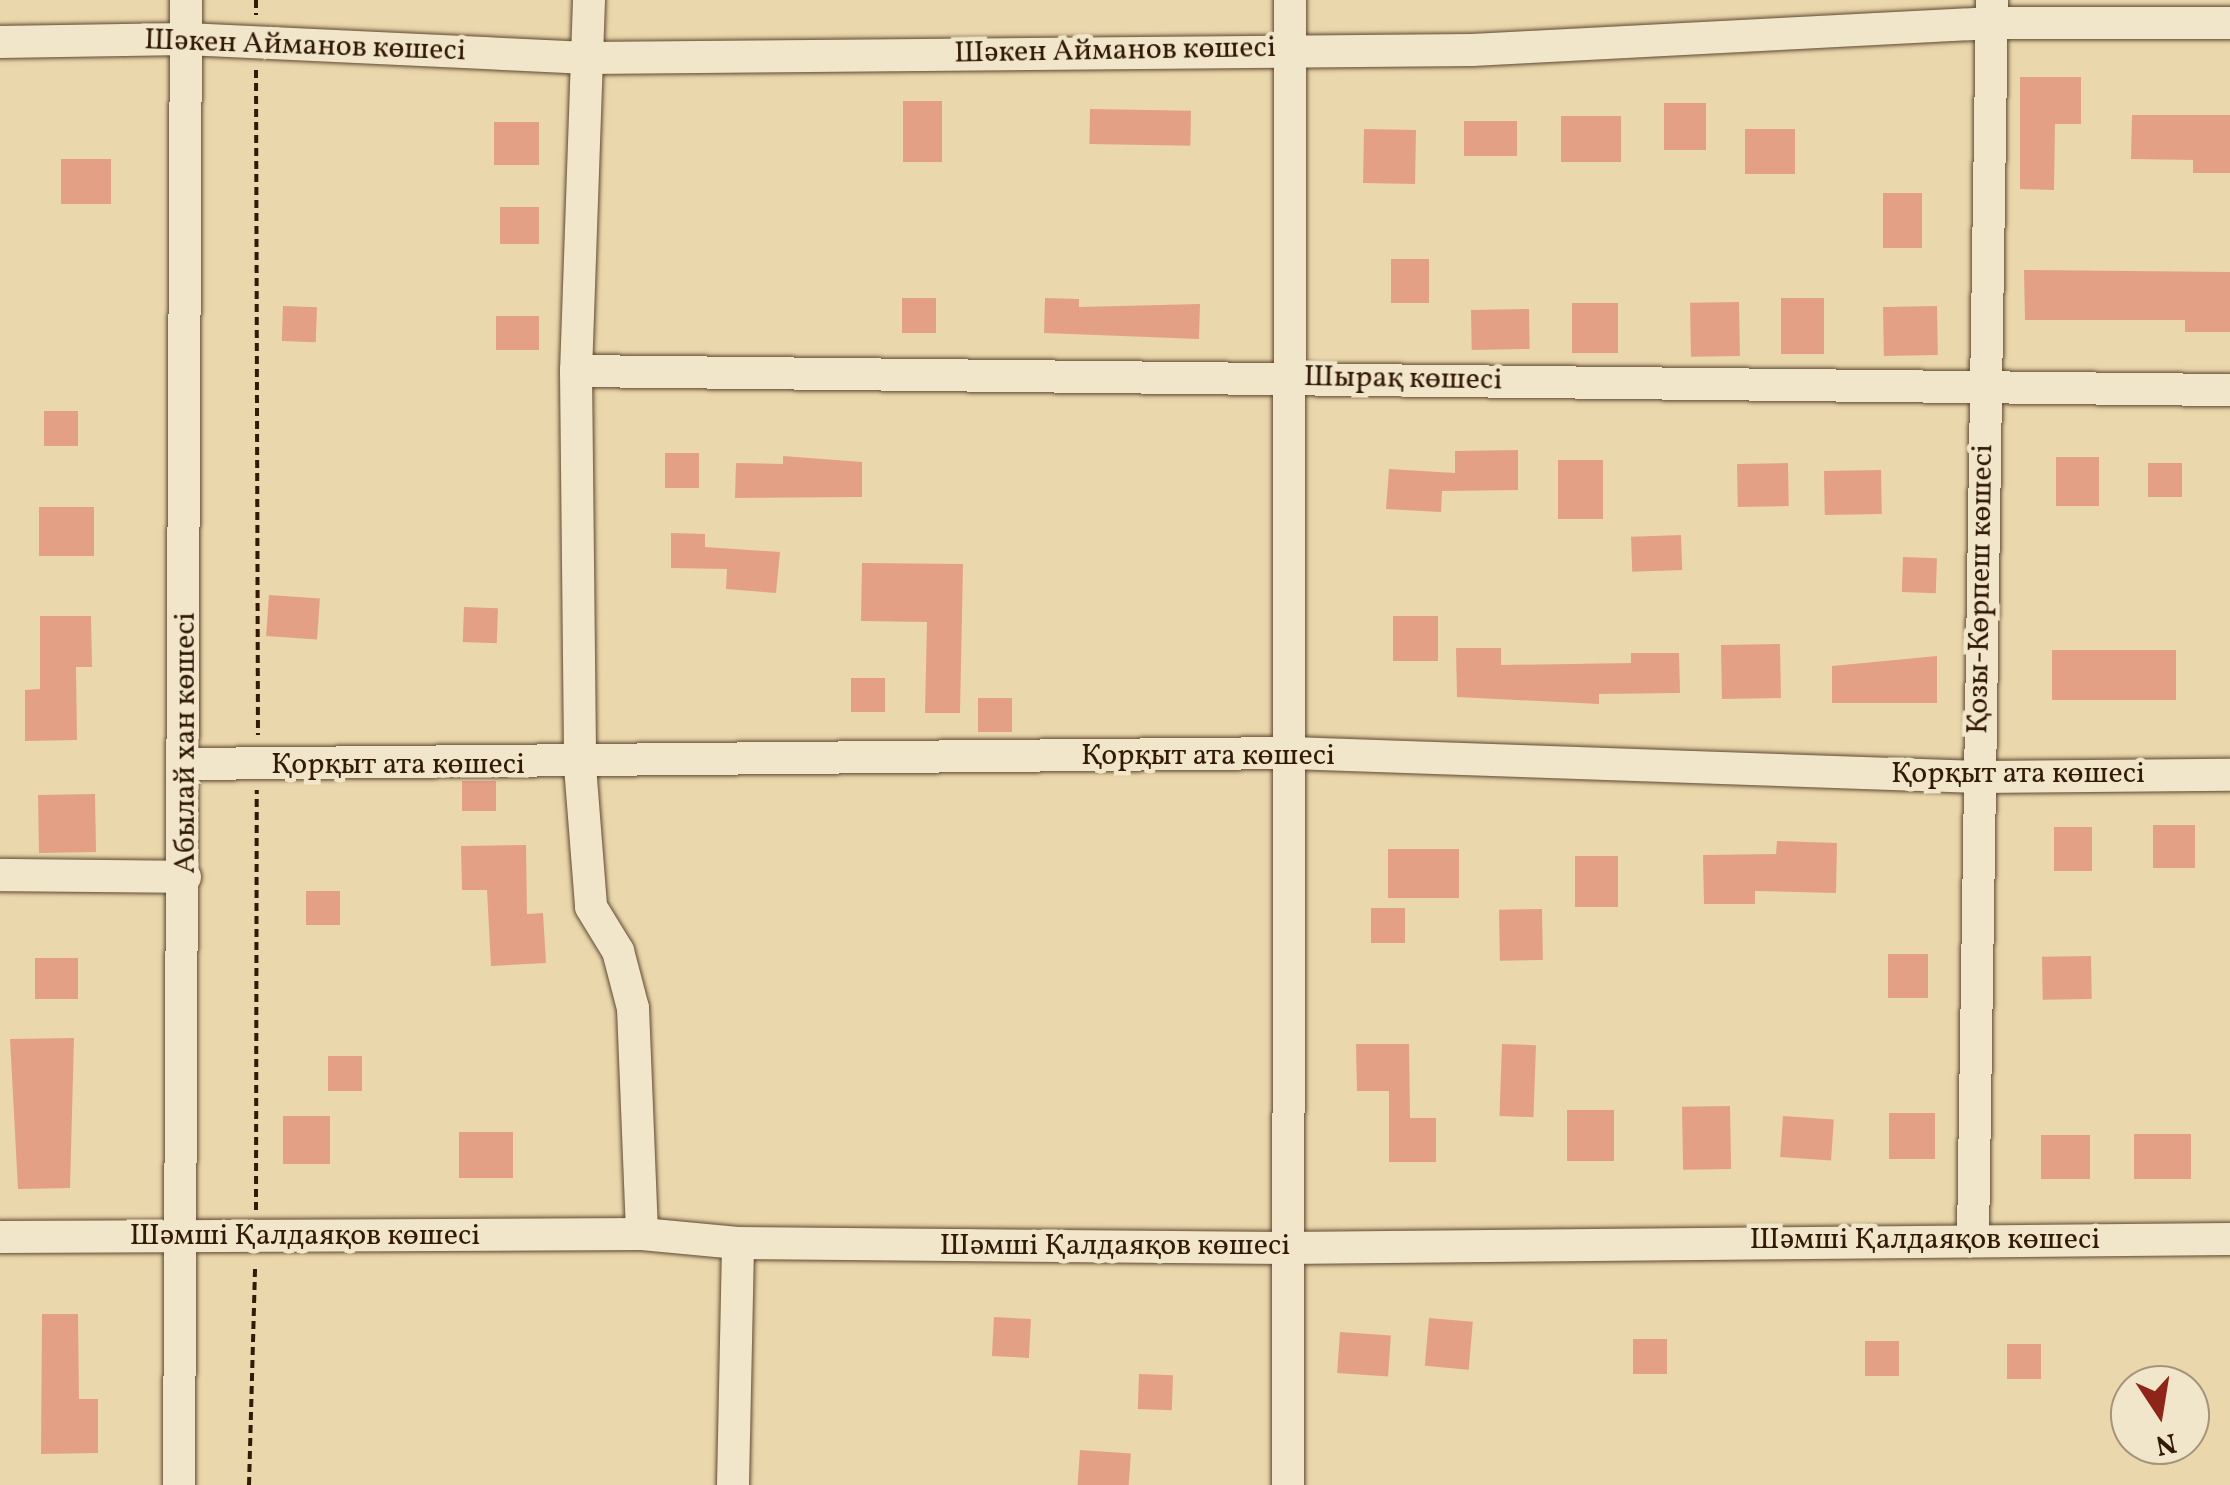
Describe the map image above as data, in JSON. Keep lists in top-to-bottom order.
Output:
{
  "streets": {
    "street": [
      "Шәкен Айманов көшесі",
      "Шырақ көшесі",
      "Қозы-Көрпеш көшесі",
      "Абылай хан көшесі",
      "Қорқыт ата көшесі",
      "Шәмші Қалдаяқов көшесі"
    ]
  },
  "crossings": [
    ["Шәкен Айманов көшесі", "Қозы-Көрпеш көшесі"],
    ["Шәкен Айманов көшесі", "Абылай хан көшесі"],
    ["Шырақ көшесі", "Қозы-Көрпеш көшесі"],
    ["Қозы-Көрпеш көшесі", "Қорқыт ата көшесі"],
    ["Қозы-Көрпеш көшесі", "Шәмші Қалдаяқов көшесі"],
    ["Абылай хан көшесі", "Қорқыт ата көшесі"],
    ["Абылай хан көшесі", "Шәмші Қалдаяқов көшесі"]
  ],
  "north": "bottom"
}
